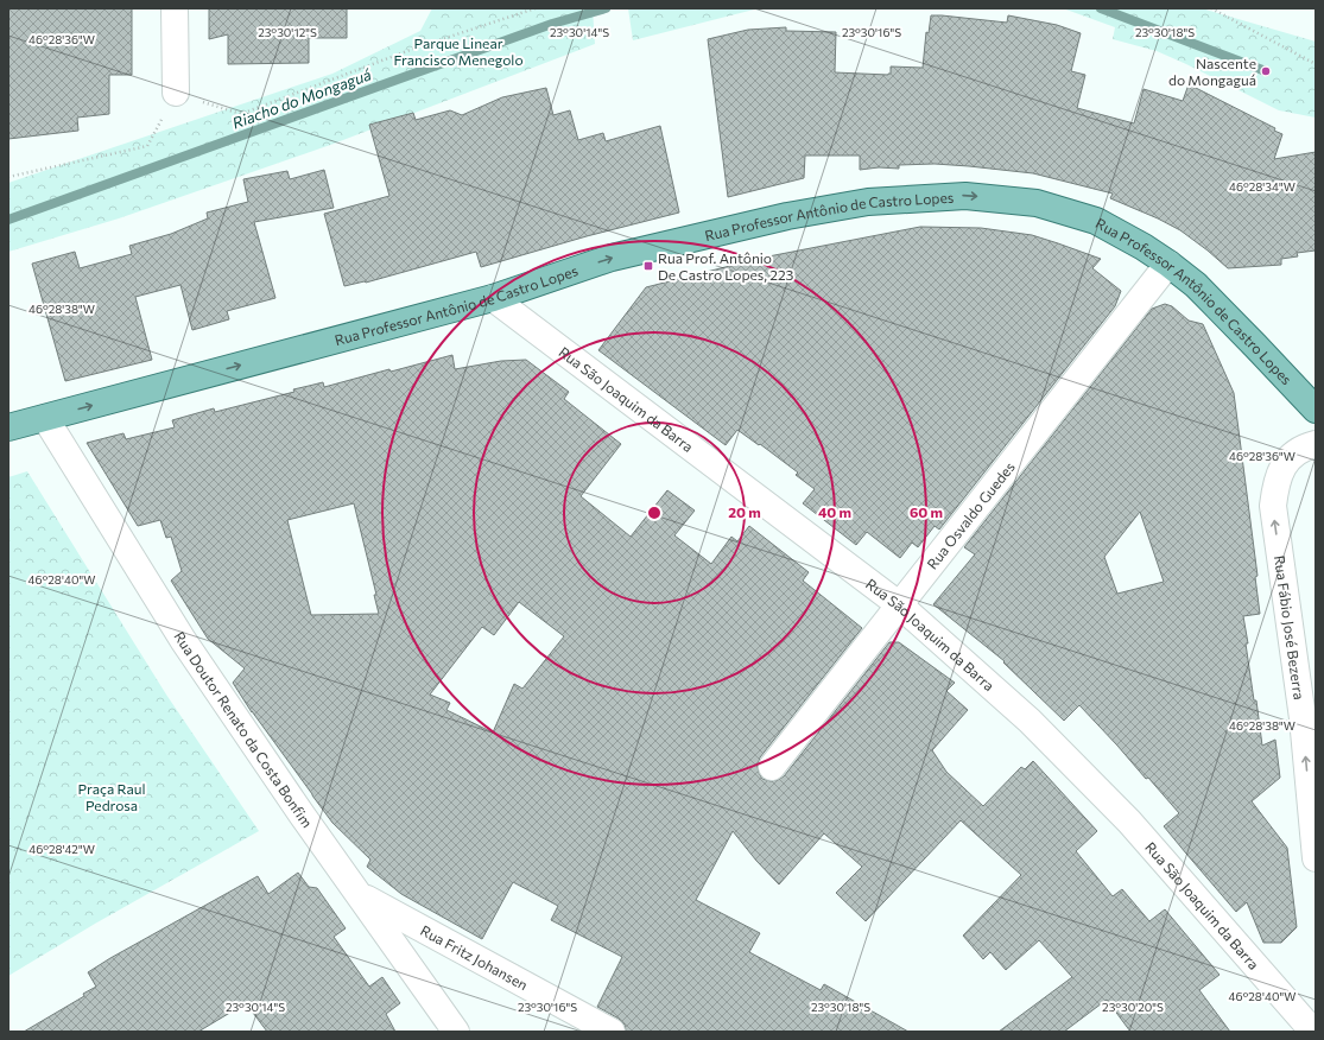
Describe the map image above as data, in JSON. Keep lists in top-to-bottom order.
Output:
{
  "streets": {
    "main road": ["Rua Professor Antônio de Castro Lopes"],
    "street": [
      "Rua São Joaquim da Barra",
      "Rua Osvaldo Guedes",
      "Rua Fábio José Bezerra",
      "Rua Doutor Renato da Costa Bonfim",
      "Rua Fritz Johansen"
    ]
  },
  "crossings": [
    ["Rua Professor Antônio de Castro Lopes", "Rua São Joaquim da Barra"],
    ["Rua Professor Antônio de Castro Lopes", "Rua Osvaldo Guedes"],
    ["Rua Professor Antônio de Castro Lopes", "Rua Doutor Renato da Costa Bonfim"],
    ["Rua São Joaquim da Barra", "Rua Osvaldo Guedes"],
    ["Rua Doutor Renato da Costa Bonfim", "Rua Fritz Johansen"]
  ],
  "one_way": ["Rua Professor Antônio de Castro Lopes", "Rua Fábio José Bezerra"],
  "water": ["Riacho do Mongaguá"],
  "parks": ["Parque Linear Francisco Menegolo", "Praça Raul Pedrosa"],
  "places": {
    "other": ["Nascente do Mongaguá"],
    "transit": ["Rua Prof. Antônio De Castro Lopes, 223"]
  },
  "coordinates": [
    "23°30'12\"S",
    "23°30'14\"S",
    "23°30'16\"S",
    "23°30'18\"S",
    "46°28'36\"W",
    "46°28'34\"W",
    "46°28'38\"W",
    "46°28'40\"W",
    "46°28'42\"W",
    "23°30'20\"S"
  ],
  "rings": ["20 m", "40 m", "60 m"]
}
